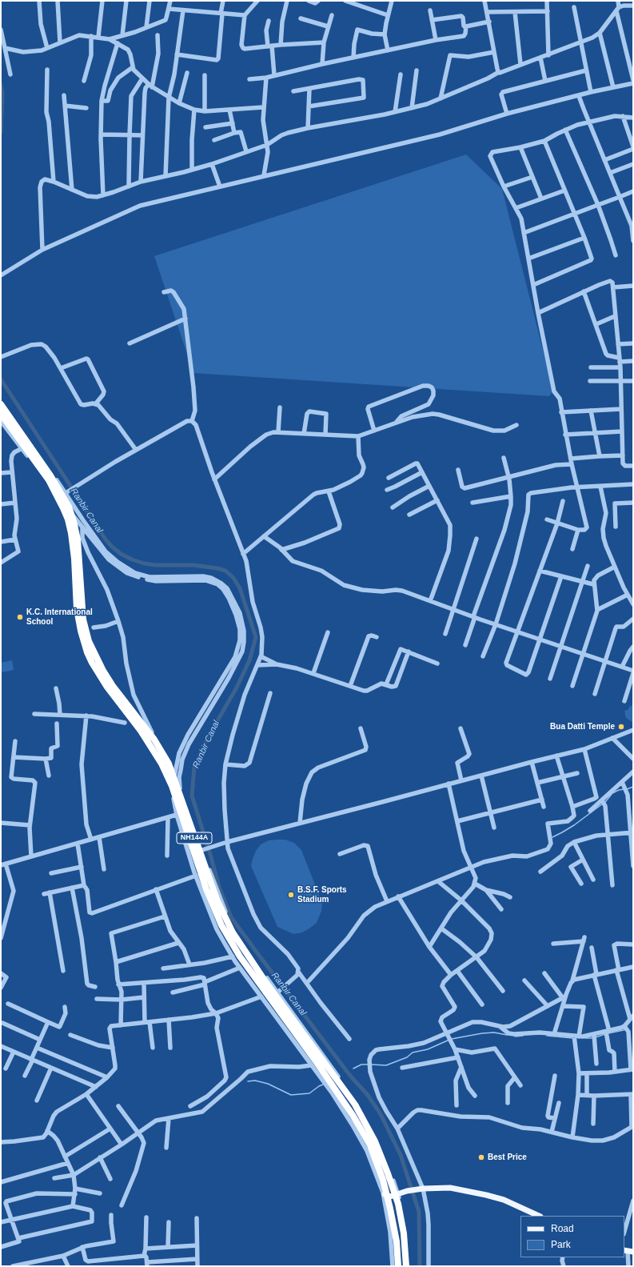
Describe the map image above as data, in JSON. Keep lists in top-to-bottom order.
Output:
{
  "streets": {
    "highway": ["NH144A"]
  },
  "water": ["Ranbir Canal"],
  "places": [
    "K.C. International School",
    "Bua Datti Temple",
    "B.S.F. Sports Stadium",
    "Best Price"
  ],
  "legend": ["Road", "Park"]
}
